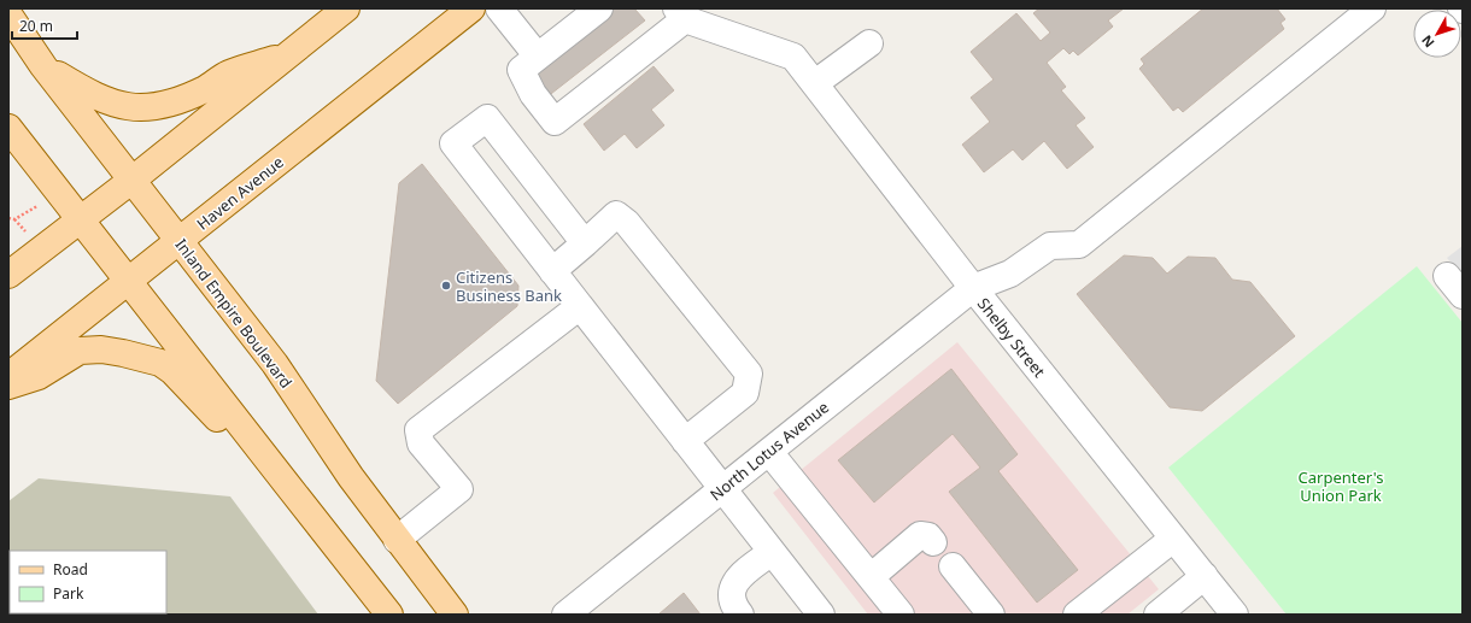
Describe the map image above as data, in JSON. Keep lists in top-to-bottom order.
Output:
{
  "streets": {
    "main road": ["Haven Avenue", "Inland Empire Boulevard"],
    "street": ["Shelby Street", "North Lotus Avenue"]
  },
  "crossings": [
    ["Haven Avenue", "Inland Empire Boulevard"],
    ["Shelby Street", "North Lotus Avenue"]
  ],
  "parks": ["Carpenter's Union Park"],
  "places": ["Citizens Business Bank"],
  "legend": ["Road", "Park"],
  "scale_bar": "20 m",
  "north": "bottom left"
}
